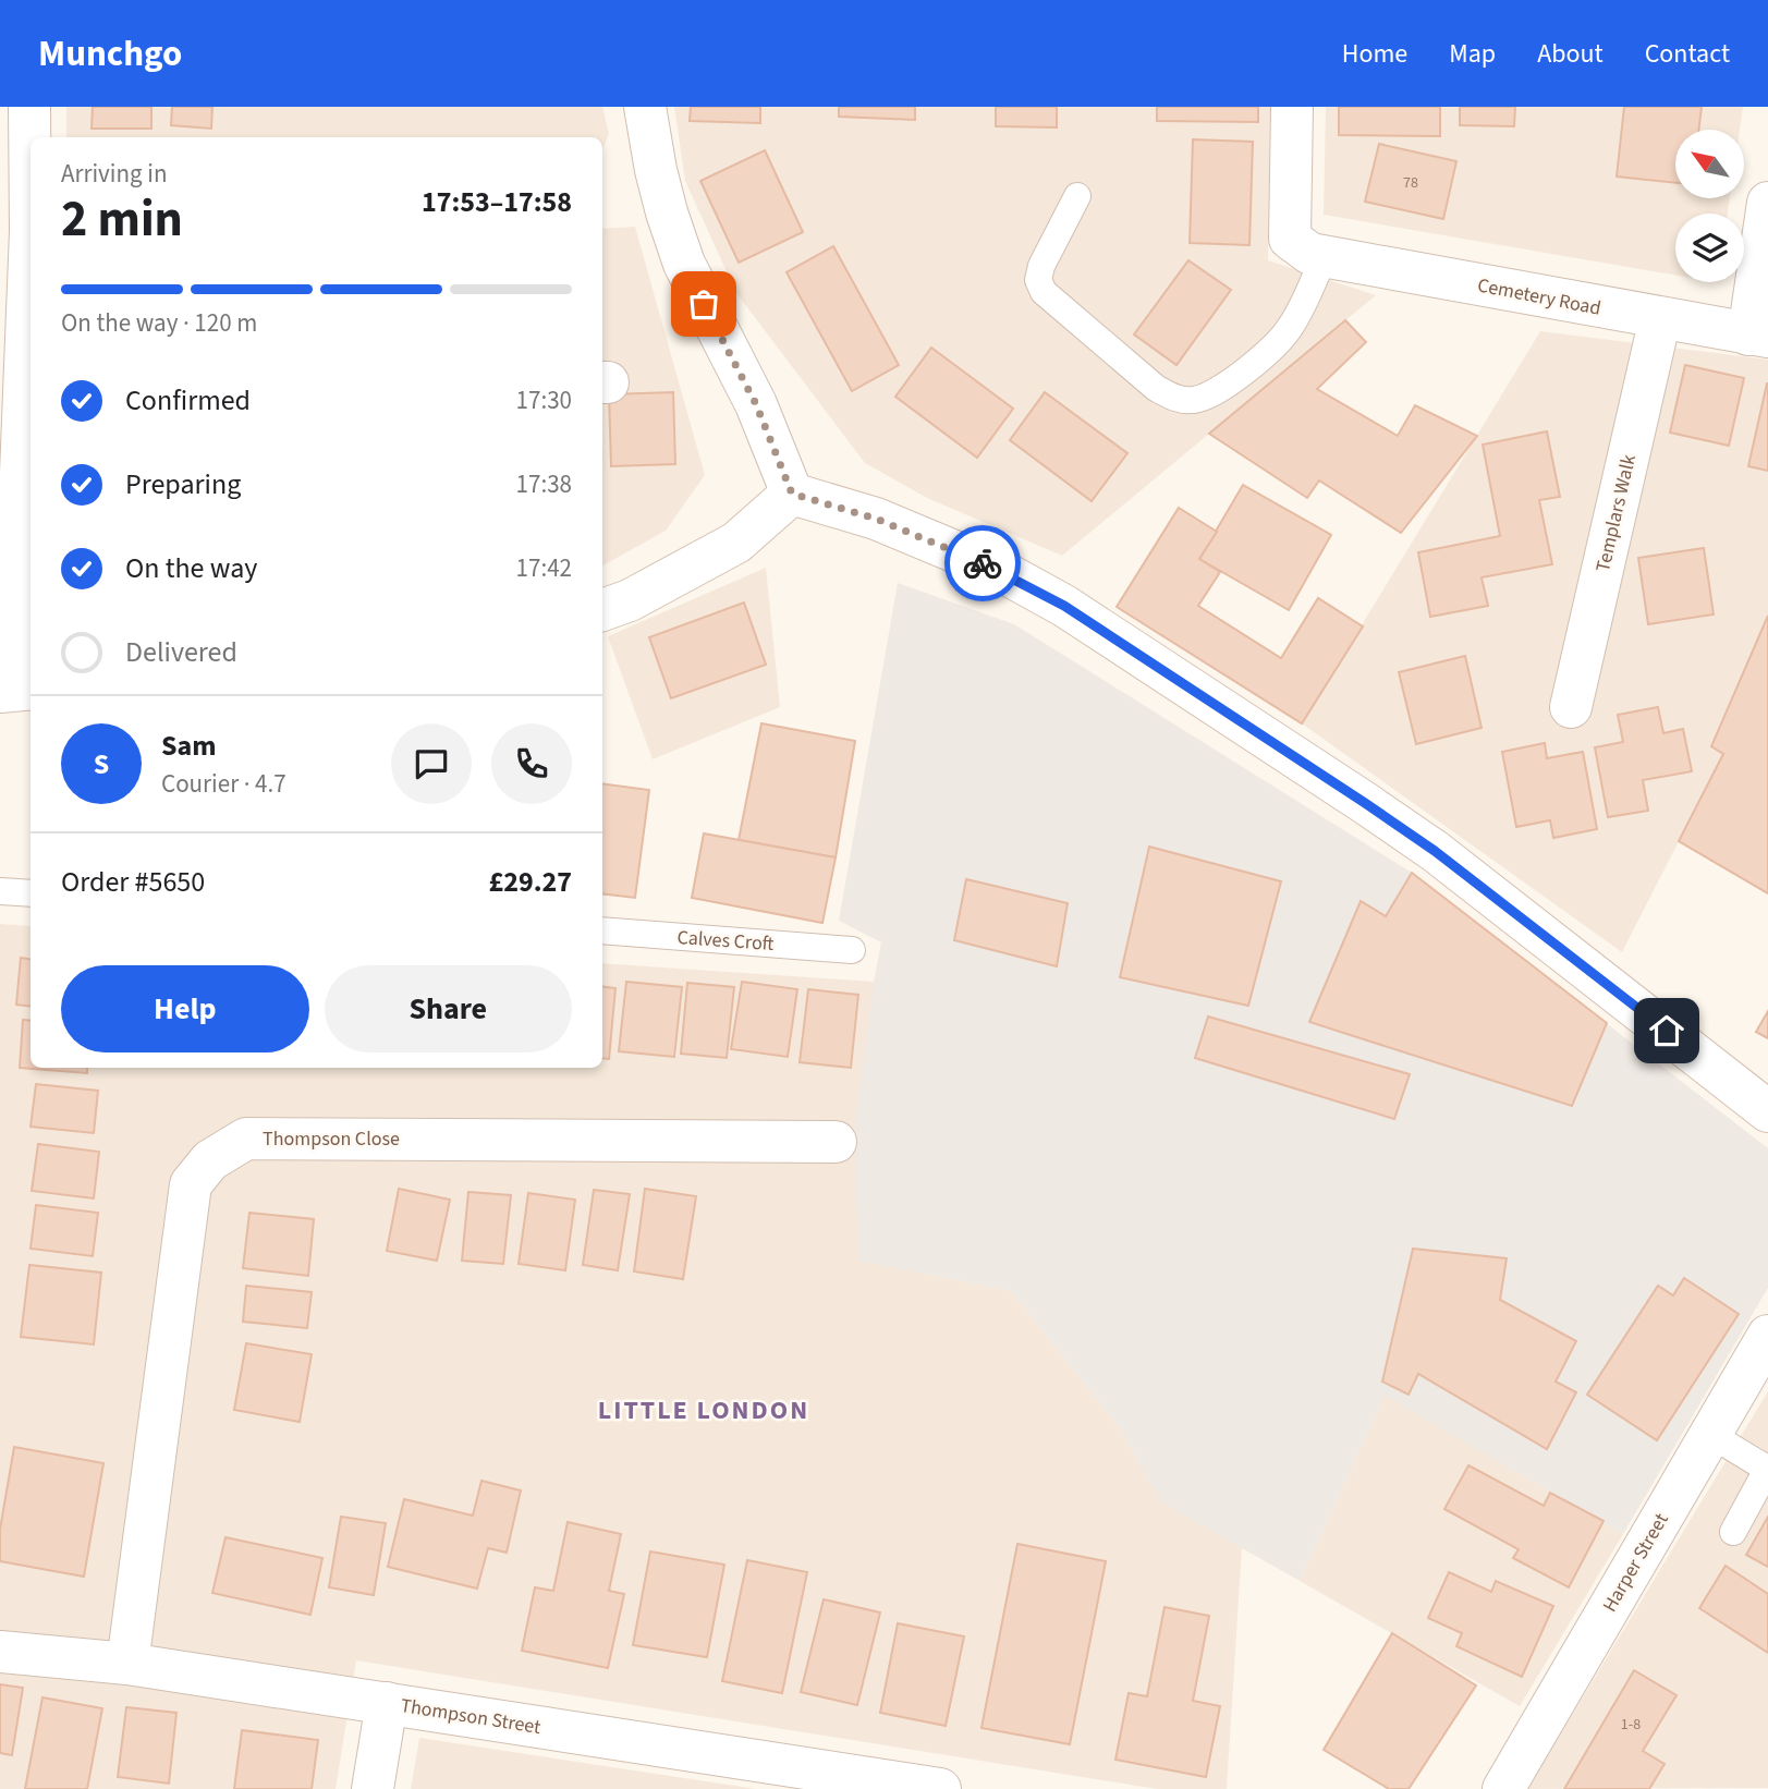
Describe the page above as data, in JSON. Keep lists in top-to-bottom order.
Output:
{
  "streets": {
    "street": [
      "Cemetery Road",
      "Templars Walk",
      "Thompson Close",
      "Harper Street",
      "Thompson Street"
    ],
    "lane": ["Calves Croft"]
  },
  "crossings": [
    ["Cemetery Road", "Templars Walk"],
    ["Thompson Close", "Thompson Street"]
  ],
  "districts": ["LITTLE LONDON"],
  "house_numbers": ["78", "1-8"],
  "north": "top left",
  "page": {
    "header": "Munchgo",
    "nav": [
      "Home",
      "Map",
      "About",
      "Contact"
    ],
    "heading": ["2 min", "Arriving in", "17:53–17:58"],
    "panel": [
      "Sam",
      "Courier · 4.7",
      "Order #5650",
      "£29.27"
    ],
    "bar": "On the way · 120 m",
    "list": [
      ["Confirmed", "17:30"],
      ["Preparing", "17:38"],
      ["On the way", "17:42"],
      "Delivered"
    ],
    "round": "S",
    "buttons": ["Help", "Share"]
  }
}
